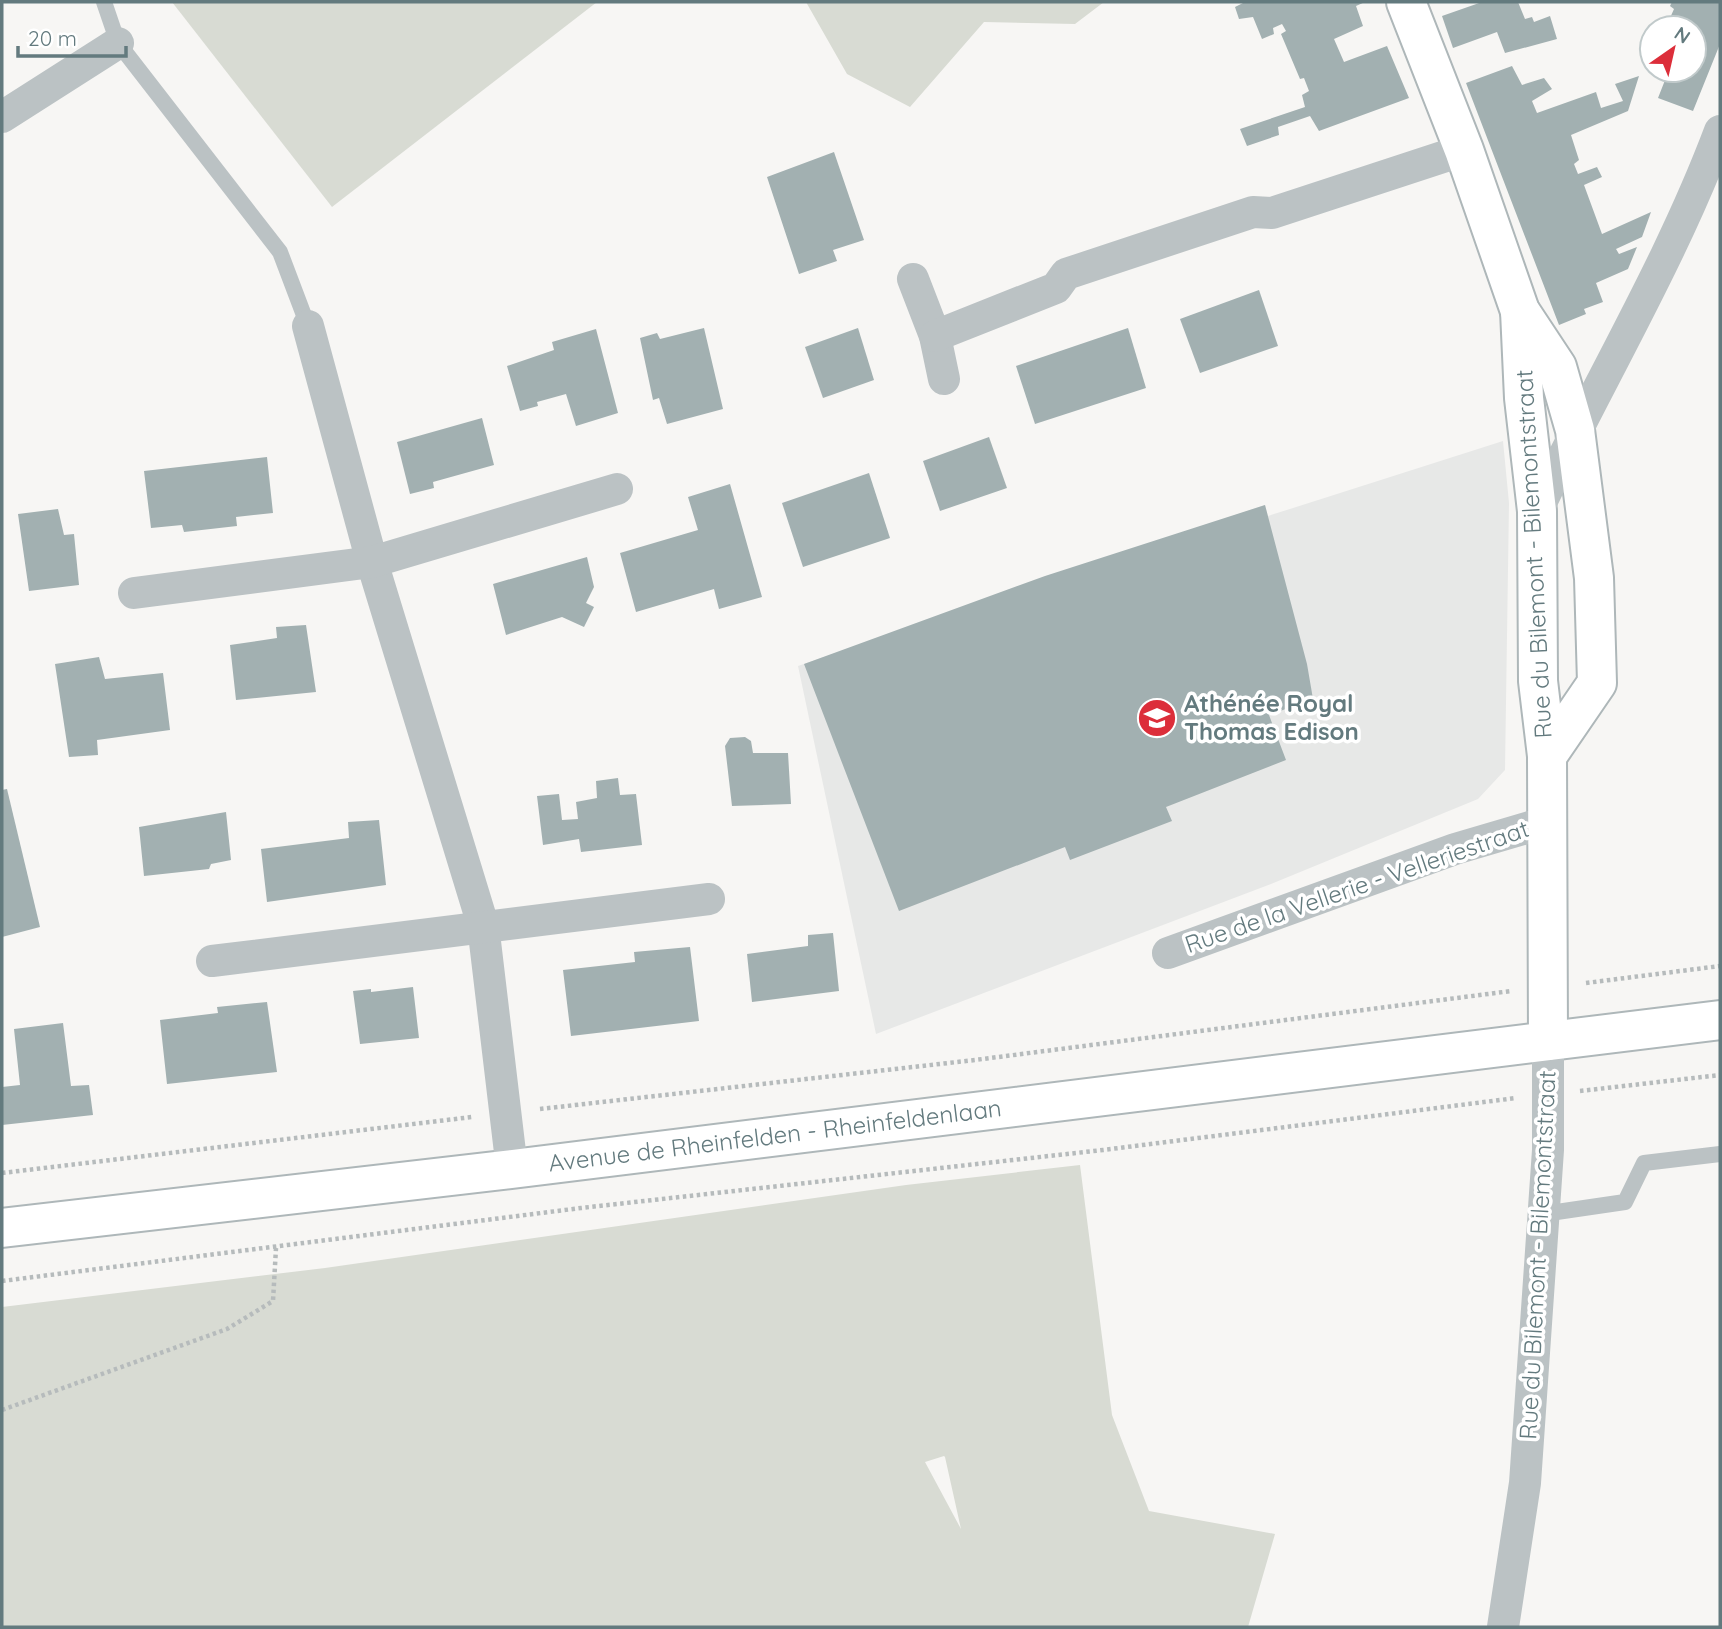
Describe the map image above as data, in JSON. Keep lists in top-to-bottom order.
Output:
{
  "streets": {
    "main road": ["Rue du Bilemont - Bilemontstraat", "Avenue de Rheinfelden - Rheinfeldenlaan"],
    "street": ["Rue de la Vellerie - Velleriestraat"]
  },
  "crossings": [
    ["Rue du Bilemont - Bilemontstraat", "Rue de la Vellerie - Velleriestraat"],
    ["Rue du Bilemont - Bilemontstraat", "Avenue de Rheinfelden - Rheinfeldenlaan"]
  ],
  "places": {
    "school or university": ["Athénée Royal Thomas Edison"]
  },
  "scale_bar": "20 m",
  "north": "top right"
}
